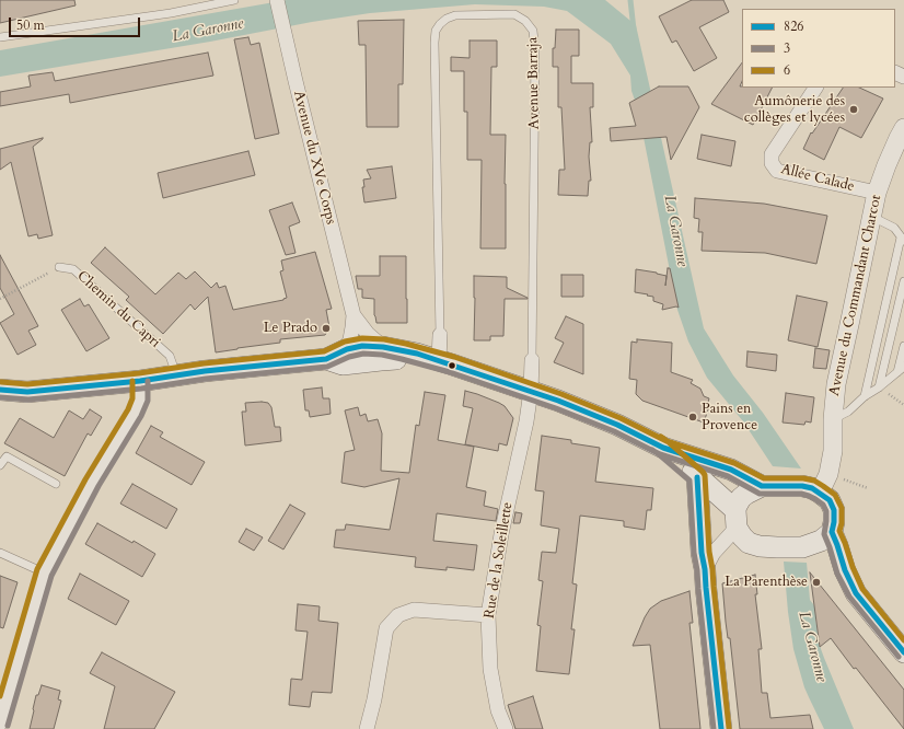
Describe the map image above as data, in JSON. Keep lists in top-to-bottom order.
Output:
{
  "streets": {
    "street": [
      "Avenue Barraja",
      "Avenue du XVe Corps",
      "Allée Calade",
      "Avenue du Commandant Charcot",
      "Rue de la Soleillette"
    ],
    "lane": ["Chemin du Capri"]
  },
  "crossings": [
    ["Avenue Barraja", "Rue de la Soleillette"],
    ["Allée Calade", "Avenue du Commandant Charcot"]
  ],
  "water": ["La Garonne"],
  "places": [
    "Aumônerie des collèges et lycées",
    "Le Prado",
    "Pains en Provence",
    "La Parenthèse"
  ],
  "lines": ["transit line 6", "transit line 826", "transit line 3"],
  "legend": ["826", "3", "6"],
  "scale_bar": "50 m"
}
